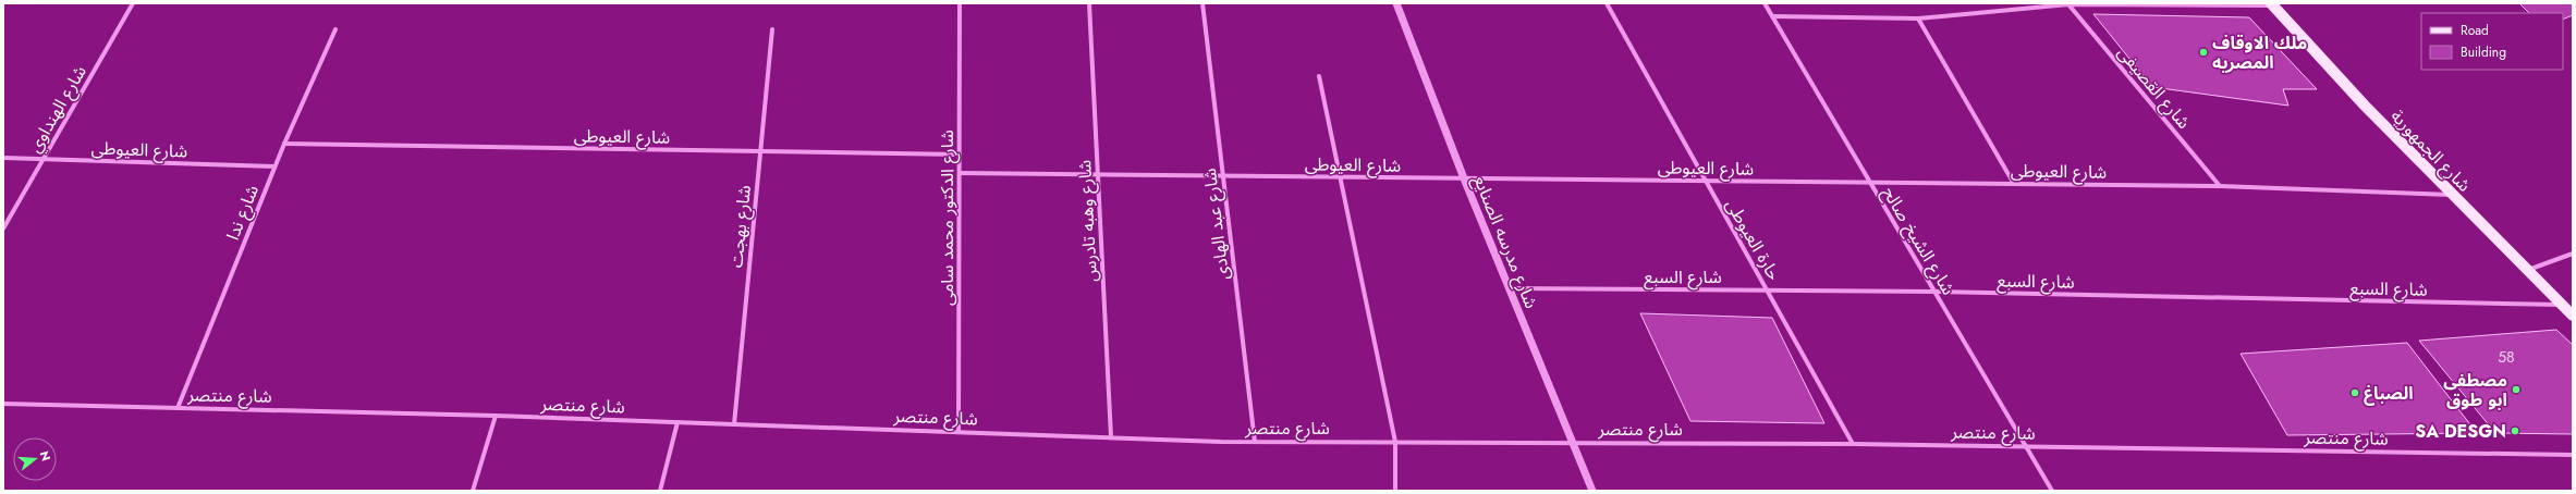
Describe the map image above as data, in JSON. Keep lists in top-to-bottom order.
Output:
{
  "streets": {
    "main road": ["شارع الجمهورية"],
    "street": [
      "شارع القصيفى",
      "شارع الهنداوي",
      "شارع العيوطى",
      "شارع ندا",
      "شارع الدكتور محمد سامى",
      "شارع وهبه تادرس",
      "شارع عبد الهادى",
      "شارع بهجت",
      "حارة العيوطى",
      "شارع الشيخ صالح",
      "شارع مدرسه الصنايع",
      "شارع السبع",
      "شارع منتصر"
    ]
  },
  "crossings": [
    ["شارع القصيفى", "شارع العيوطى"],
    ["شارع الهنداوي", "شارع العيوطى"],
    ["شارع العيوطى", "شارع الجمهورية"],
    ["شارع العيوطى", "شارع ندا"],
    ["شارع العيوطى", "شارع الدكتور محمد سامى"],
    ["شارع العيوطى", "شارع وهبه تادرس"],
    ["شارع العيوطى", "شارع عبد الهادى"],
    ["شارع العيوطى", "شارع بهجت"],
    ["شارع العيوطى", "حارة العيوطى"],
    ["شارع العيوطى", "شارع الشيخ صالح"],
    ["شارع العيوطى", "شارع مدرسه الصنايع"],
    ["شارع الجمهورية", "شارع السبع"],
    ["شارع ندا", "شارع منتصر"],
    ["شارع الدكتور محمد سامى", "شارع منتصر"],
    ["شارع وهبه تادرس", "شارع منتصر"],
    ["شارع عبد الهادى", "شارع منتصر"],
    ["شارع بهجت", "شارع منتصر"],
    ["حارة العيوطى", "شارع السبع"],
    ["حارة العيوطى", "شارع منتصر"],
    ["شارع الشيخ صالح", "شارع السبع"],
    ["شارع الشيخ صالح", "شارع منتصر"],
    ["شارع مدرسه الصنايع", "شارع السبع"],
    ["شارع مدرسه الصنايع", "شارع منتصر"]
  ],
  "places": [
    "ملك الاوقاف المصريه",
    "مصطفى ابو طوق",
    "الصباغ",
    "SA DESGN"
  ],
  "house_numbers": ["58"],
  "legend": ["Road", "Building"],
  "north": "right"
}
